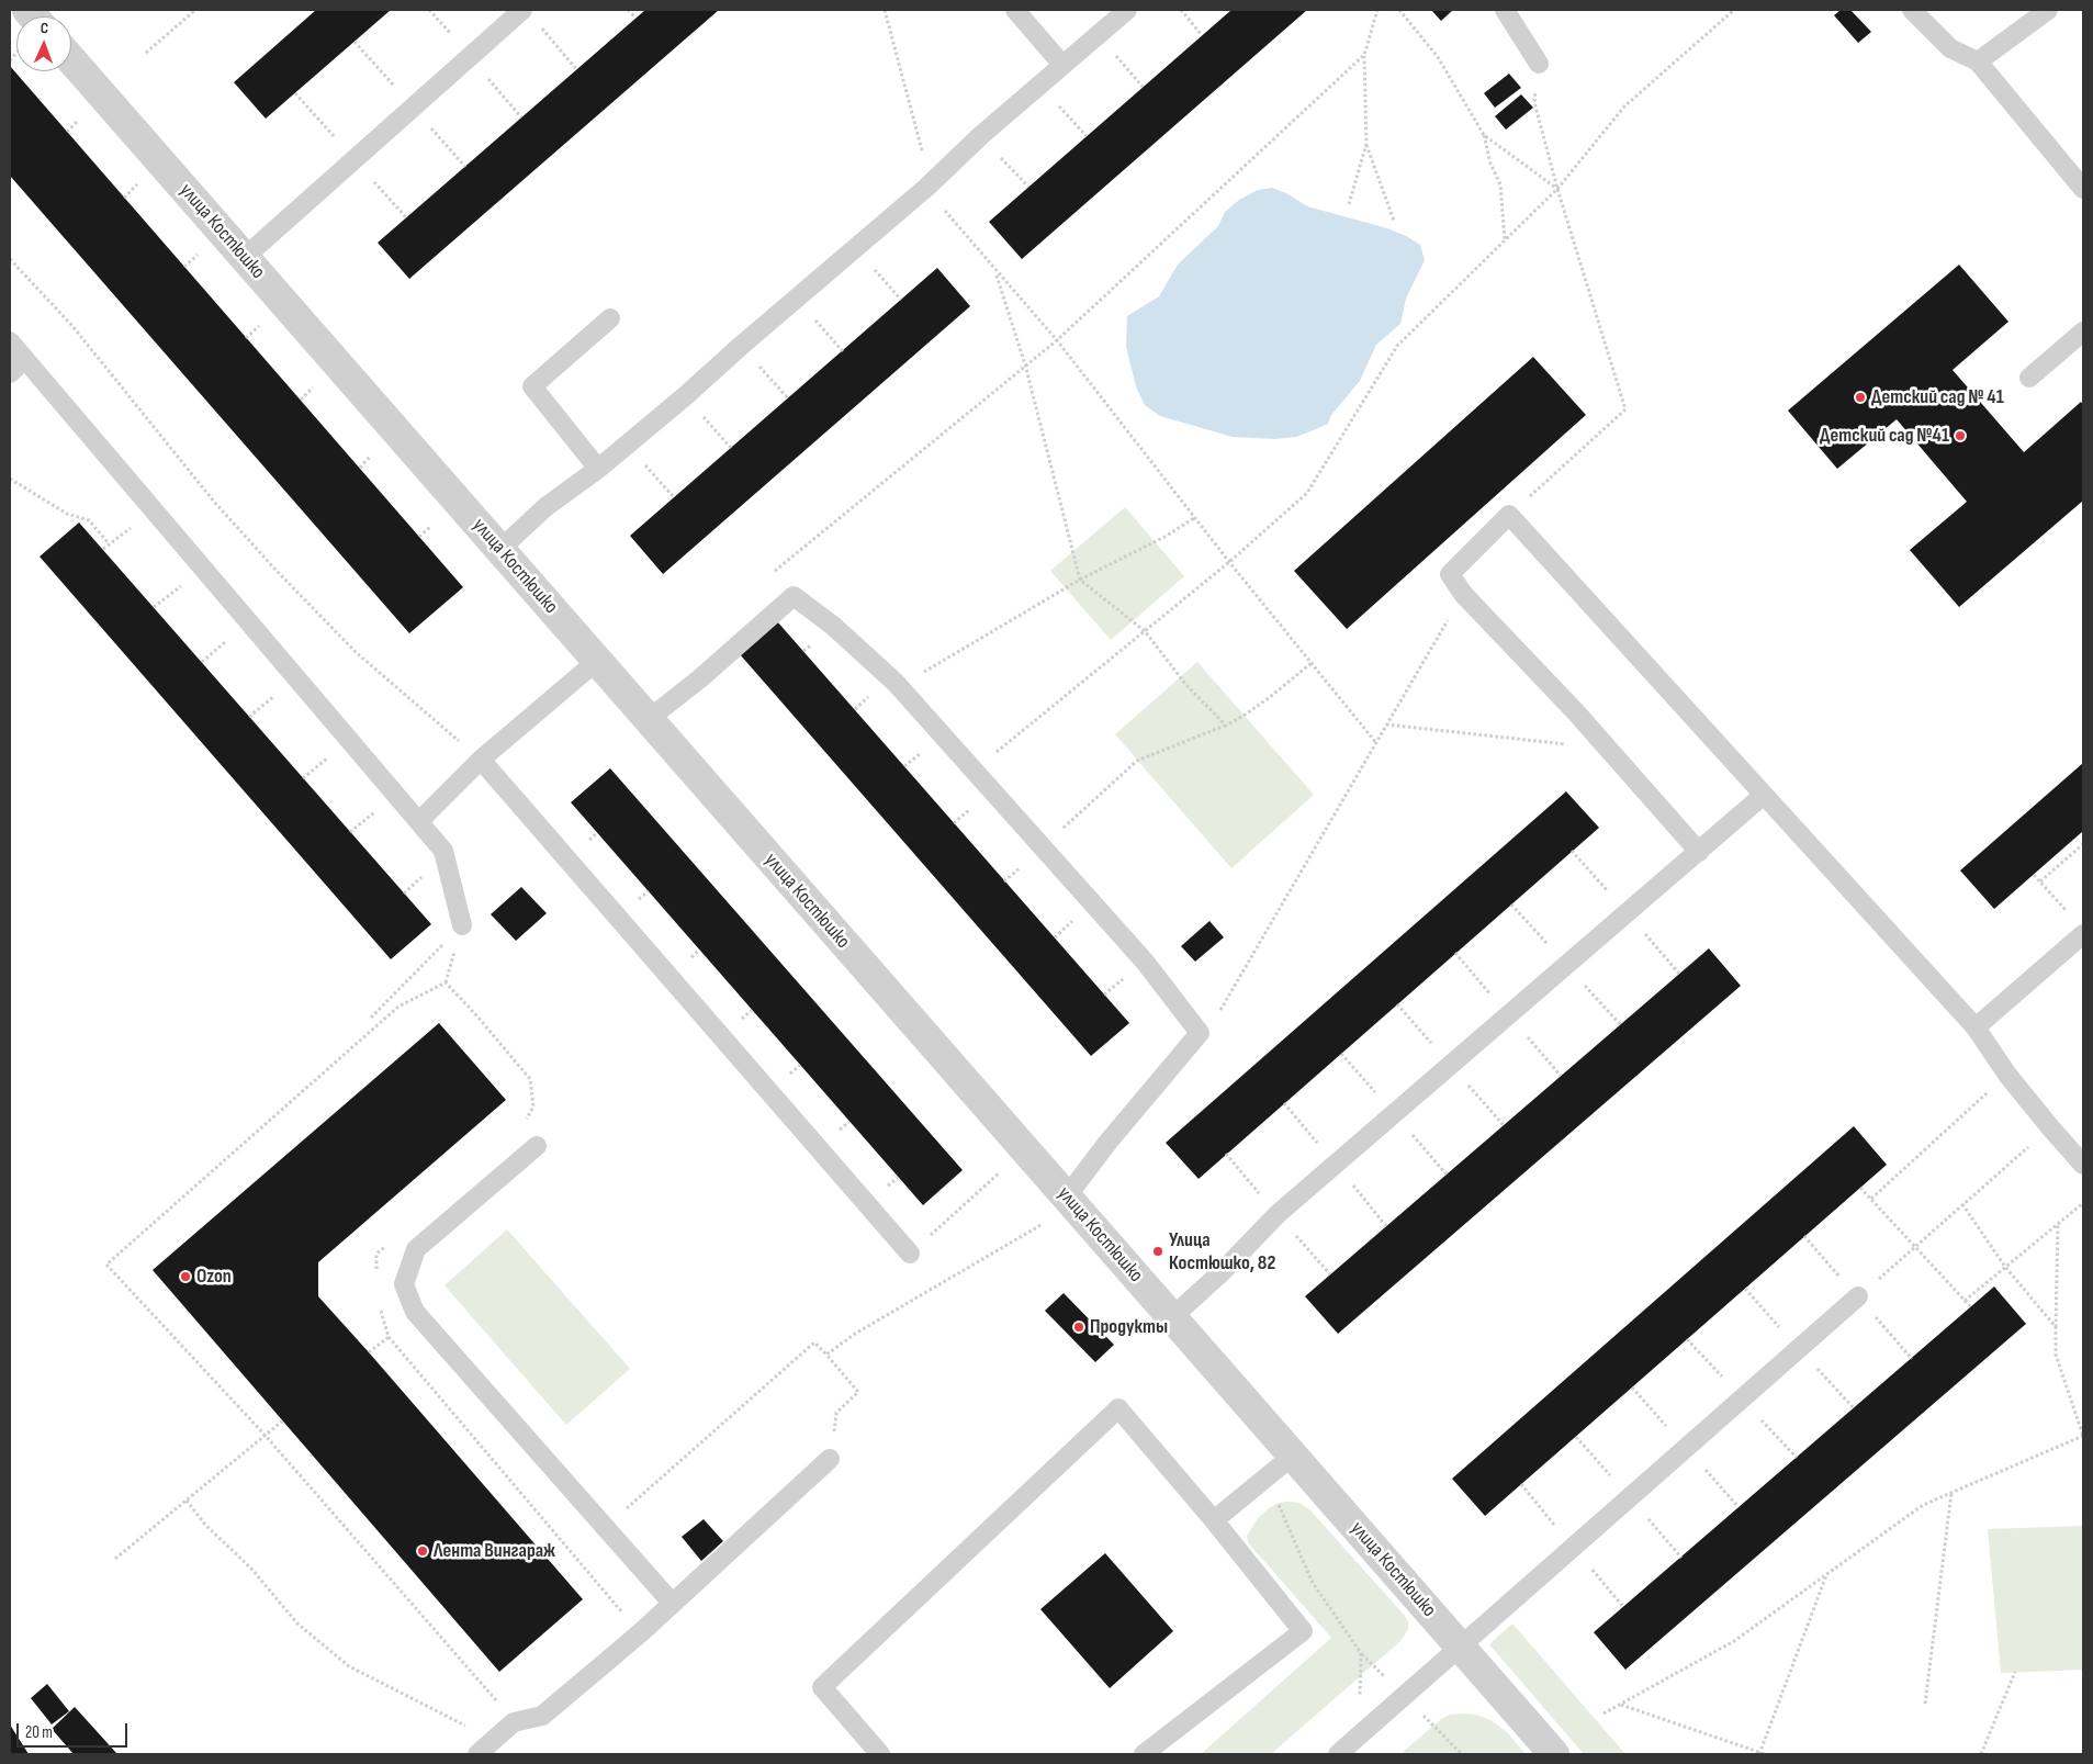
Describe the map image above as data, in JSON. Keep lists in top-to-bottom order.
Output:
{
  "streets": {
    "street": ["улица Костюшко"]
  },
  "places": [
    "Детский сад № 41",
    "Детский сад №41",
    "Улица Костюшко, 82",
    "Ozon",
    "Продукты",
    "Лента Вингараж"
  ],
  "scale_bar": "20 m",
  "north": "top"
}
